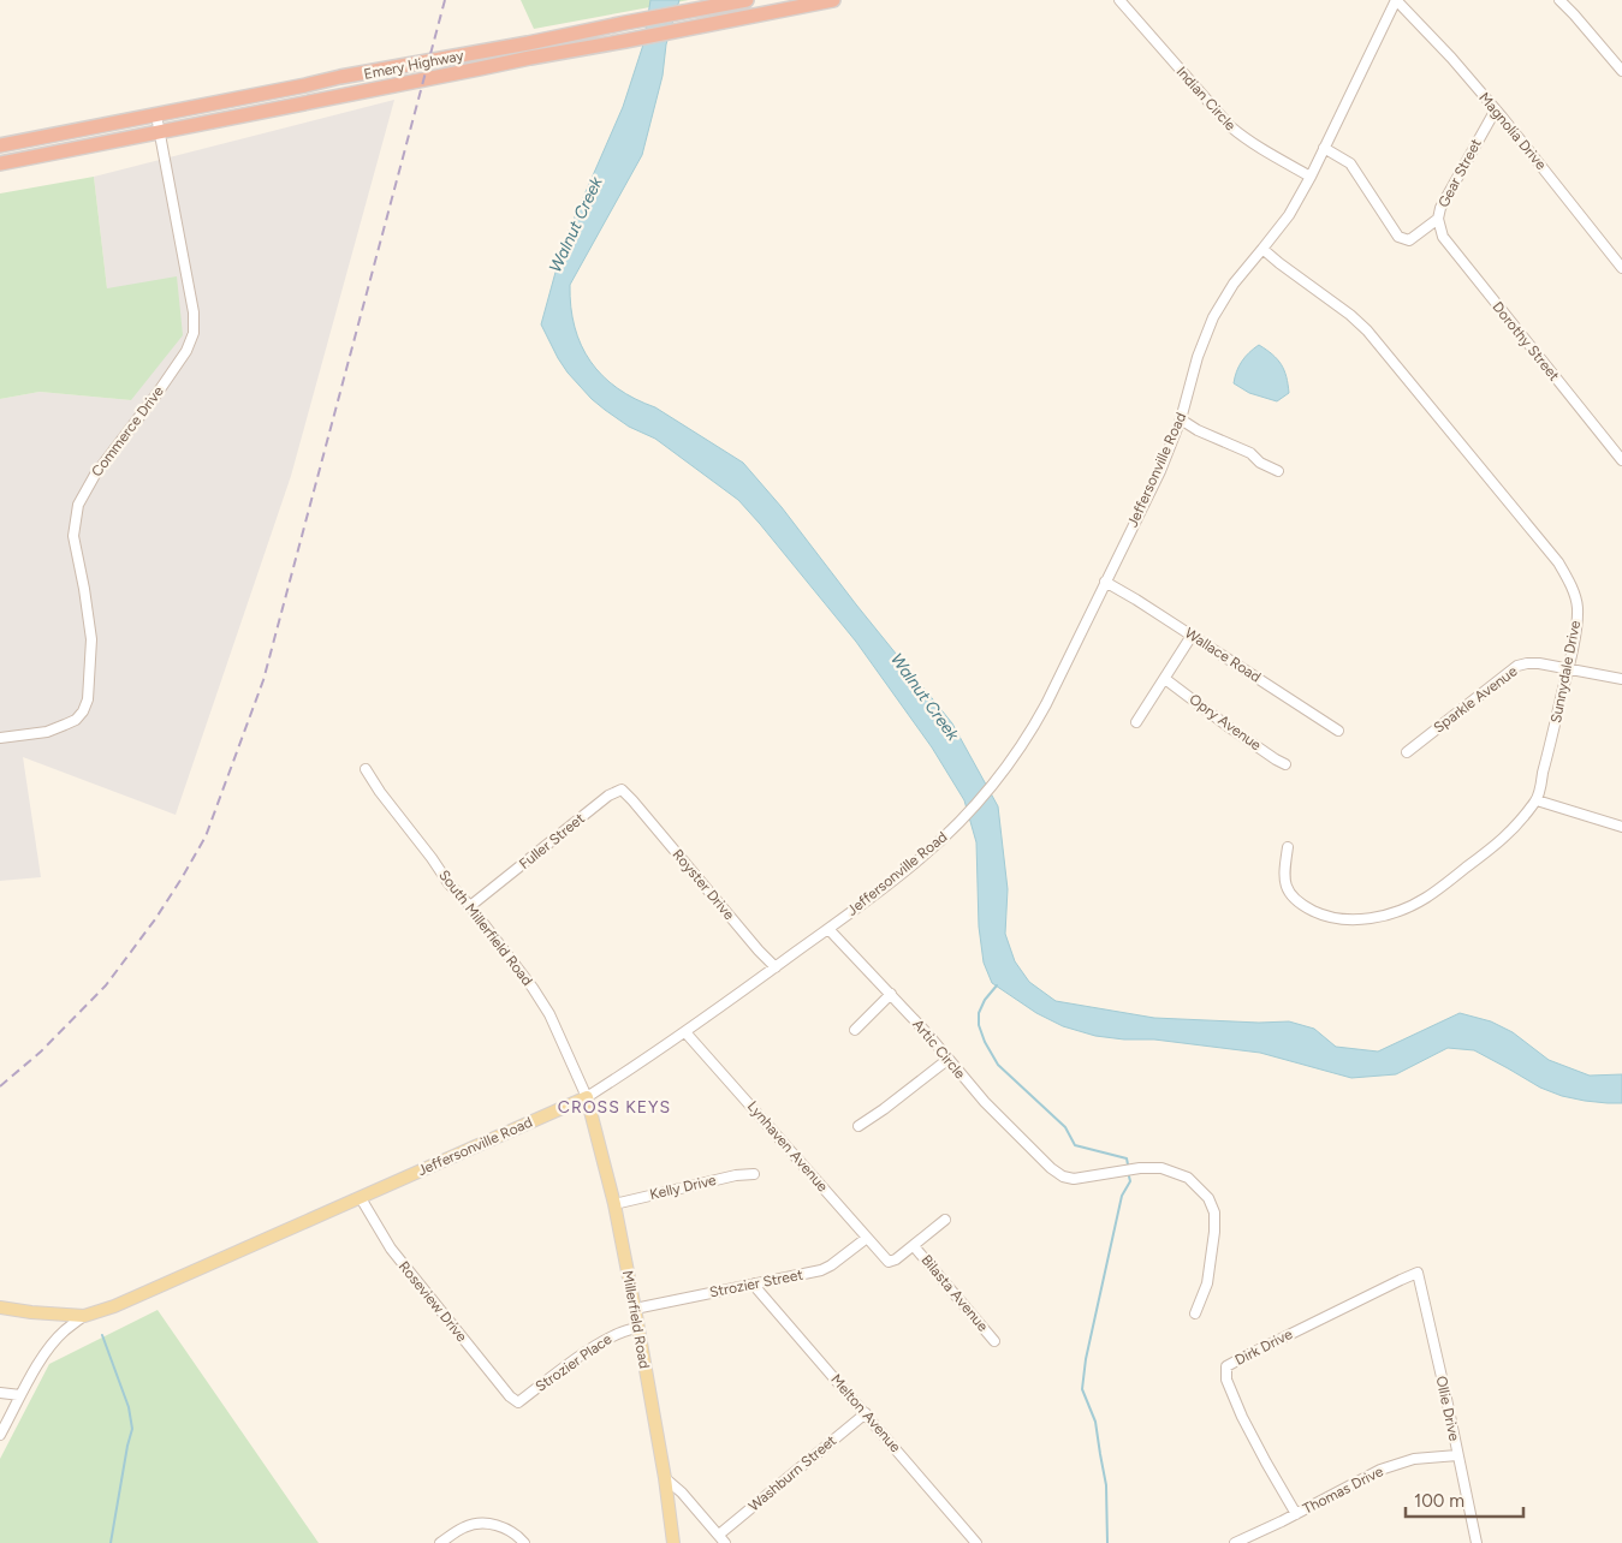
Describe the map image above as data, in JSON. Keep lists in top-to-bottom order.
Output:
{
  "streets": {
    "highway": ["Emery Highway"],
    "main road": ["Jeffersonville Road", "Millerfield Road"],
    "street": [
      "Indian Circle",
      "Magnolia Drive",
      "Gear Street",
      "Dorothy Street",
      "Commerce Drive",
      "Wallace Road",
      "Sunnydale Drive",
      "Sparkle Avenue",
      "Opry Avenue",
      "Fuller Street",
      "Royster Drive",
      "South Millerfield Road",
      "Artic Circle",
      "Lynhaven Avenue",
      "Kelly Drive",
      "Strozier Street",
      "Bilasta Avenue",
      "Roseview Drive",
      "Dirk Drive",
      "Strozier Place",
      "Ollie Drive",
      "Melton Avenue",
      "Washburn Street",
      "Thomas Drive"
    ]
  },
  "crossings": [
    ["Emery Highway", "Commerce Drive"],
    ["Indian Circle", "Jeffersonville Road"],
    ["Magnolia Drive", "Gear Street"],
    ["Magnolia Drive", "Jeffersonville Road"],
    ["Gear Street", "Dorothy Street"],
    ["Gear Street", "Jeffersonville Road"],
    ["Jeffersonville Road", "Wallace Road"],
    ["Jeffersonville Road", "Sunnydale Drive"],
    ["Jeffersonville Road", "Royster Drive"],
    ["Jeffersonville Road", "South Millerfield Road"],
    ["Jeffersonville Road", "Artic Circle"],
    ["Jeffersonville Road", "Lynhaven Avenue"],
    ["Jeffersonville Road", "Roseview Drive"],
    ["Jeffersonville Road", "Millerfield Road"],
    ["Sunnydale Drive", "Sparkle Avenue"],
    ["Fuller Street", "Royster Drive"],
    ["Fuller Street", "South Millerfield Road"],
    ["South Millerfield Road", "Millerfield Road"],
    ["Lynhaven Avenue", "Strozier Street"],
    ["Lynhaven Avenue", "Bilasta Avenue"],
    ["Kelly Drive", "Millerfield Road"],
    ["Strozier Street", "Millerfield Road"],
    ["Strozier Street", "Melton Avenue"],
    ["Roseview Drive", "Strozier Place"],
    ["Millerfield Road", "Strozier Place"],
    ["Dirk Drive", "Ollie Drive"],
    ["Dirk Drive", "Thomas Drive"],
    ["Ollie Drive", "Thomas Drive"],
    ["Melton Avenue", "Washburn Street"]
  ],
  "districts": ["CROSS KEYS"],
  "water": ["Walnut Creek"],
  "scale_bar": "100 m"
}
